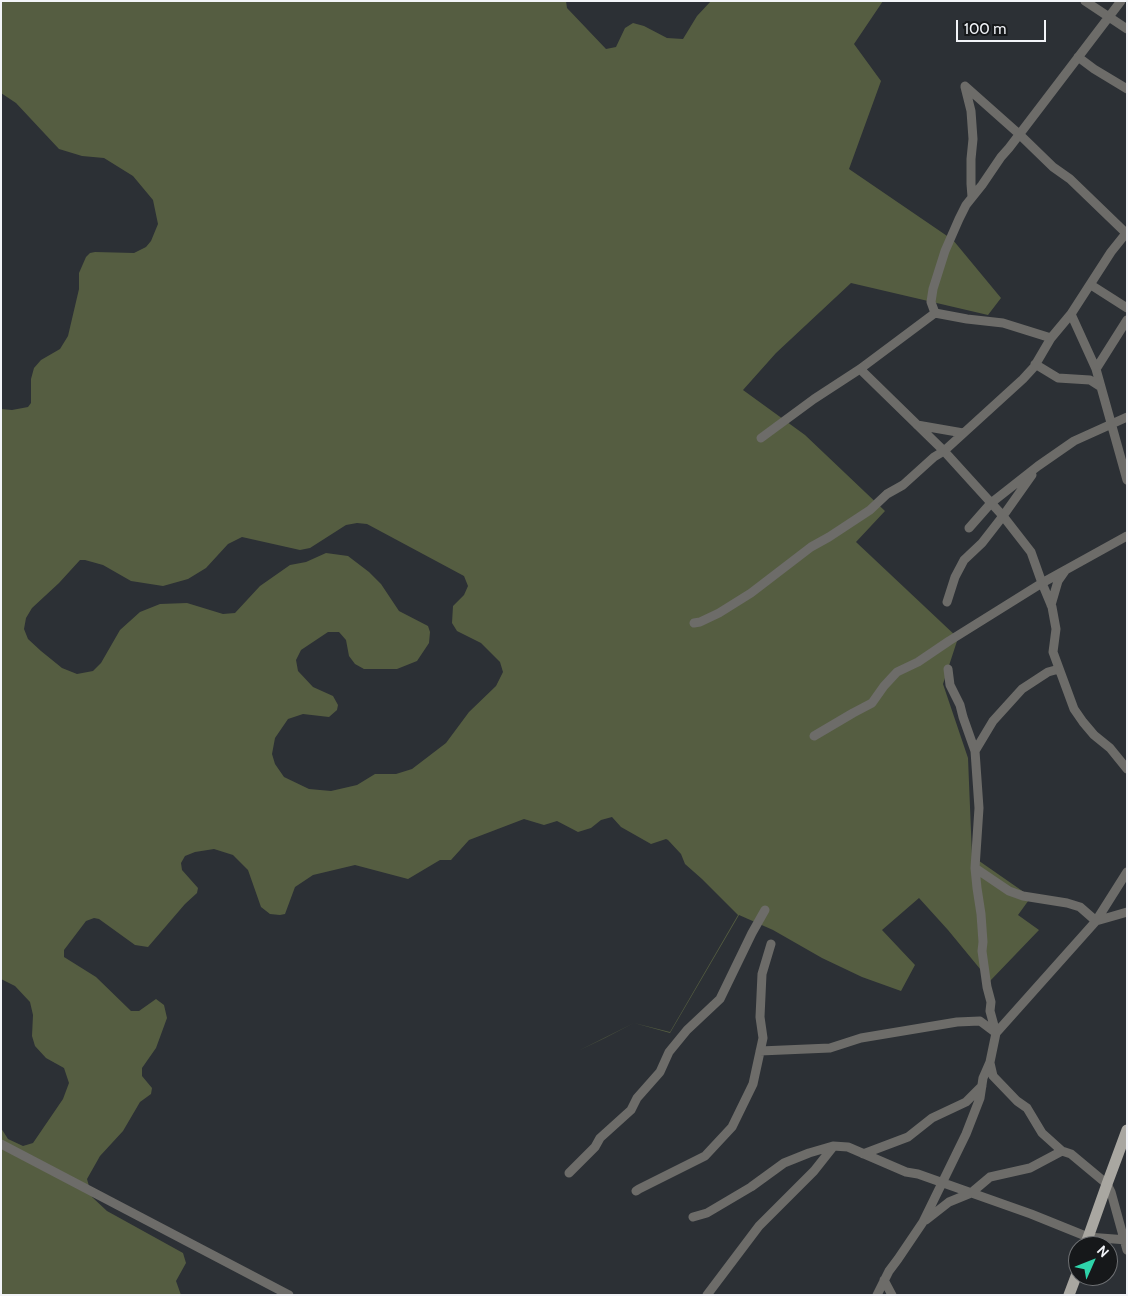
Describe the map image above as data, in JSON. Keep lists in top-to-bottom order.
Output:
{
  "scale_bar": "100 m",
  "north": "top right"
}
